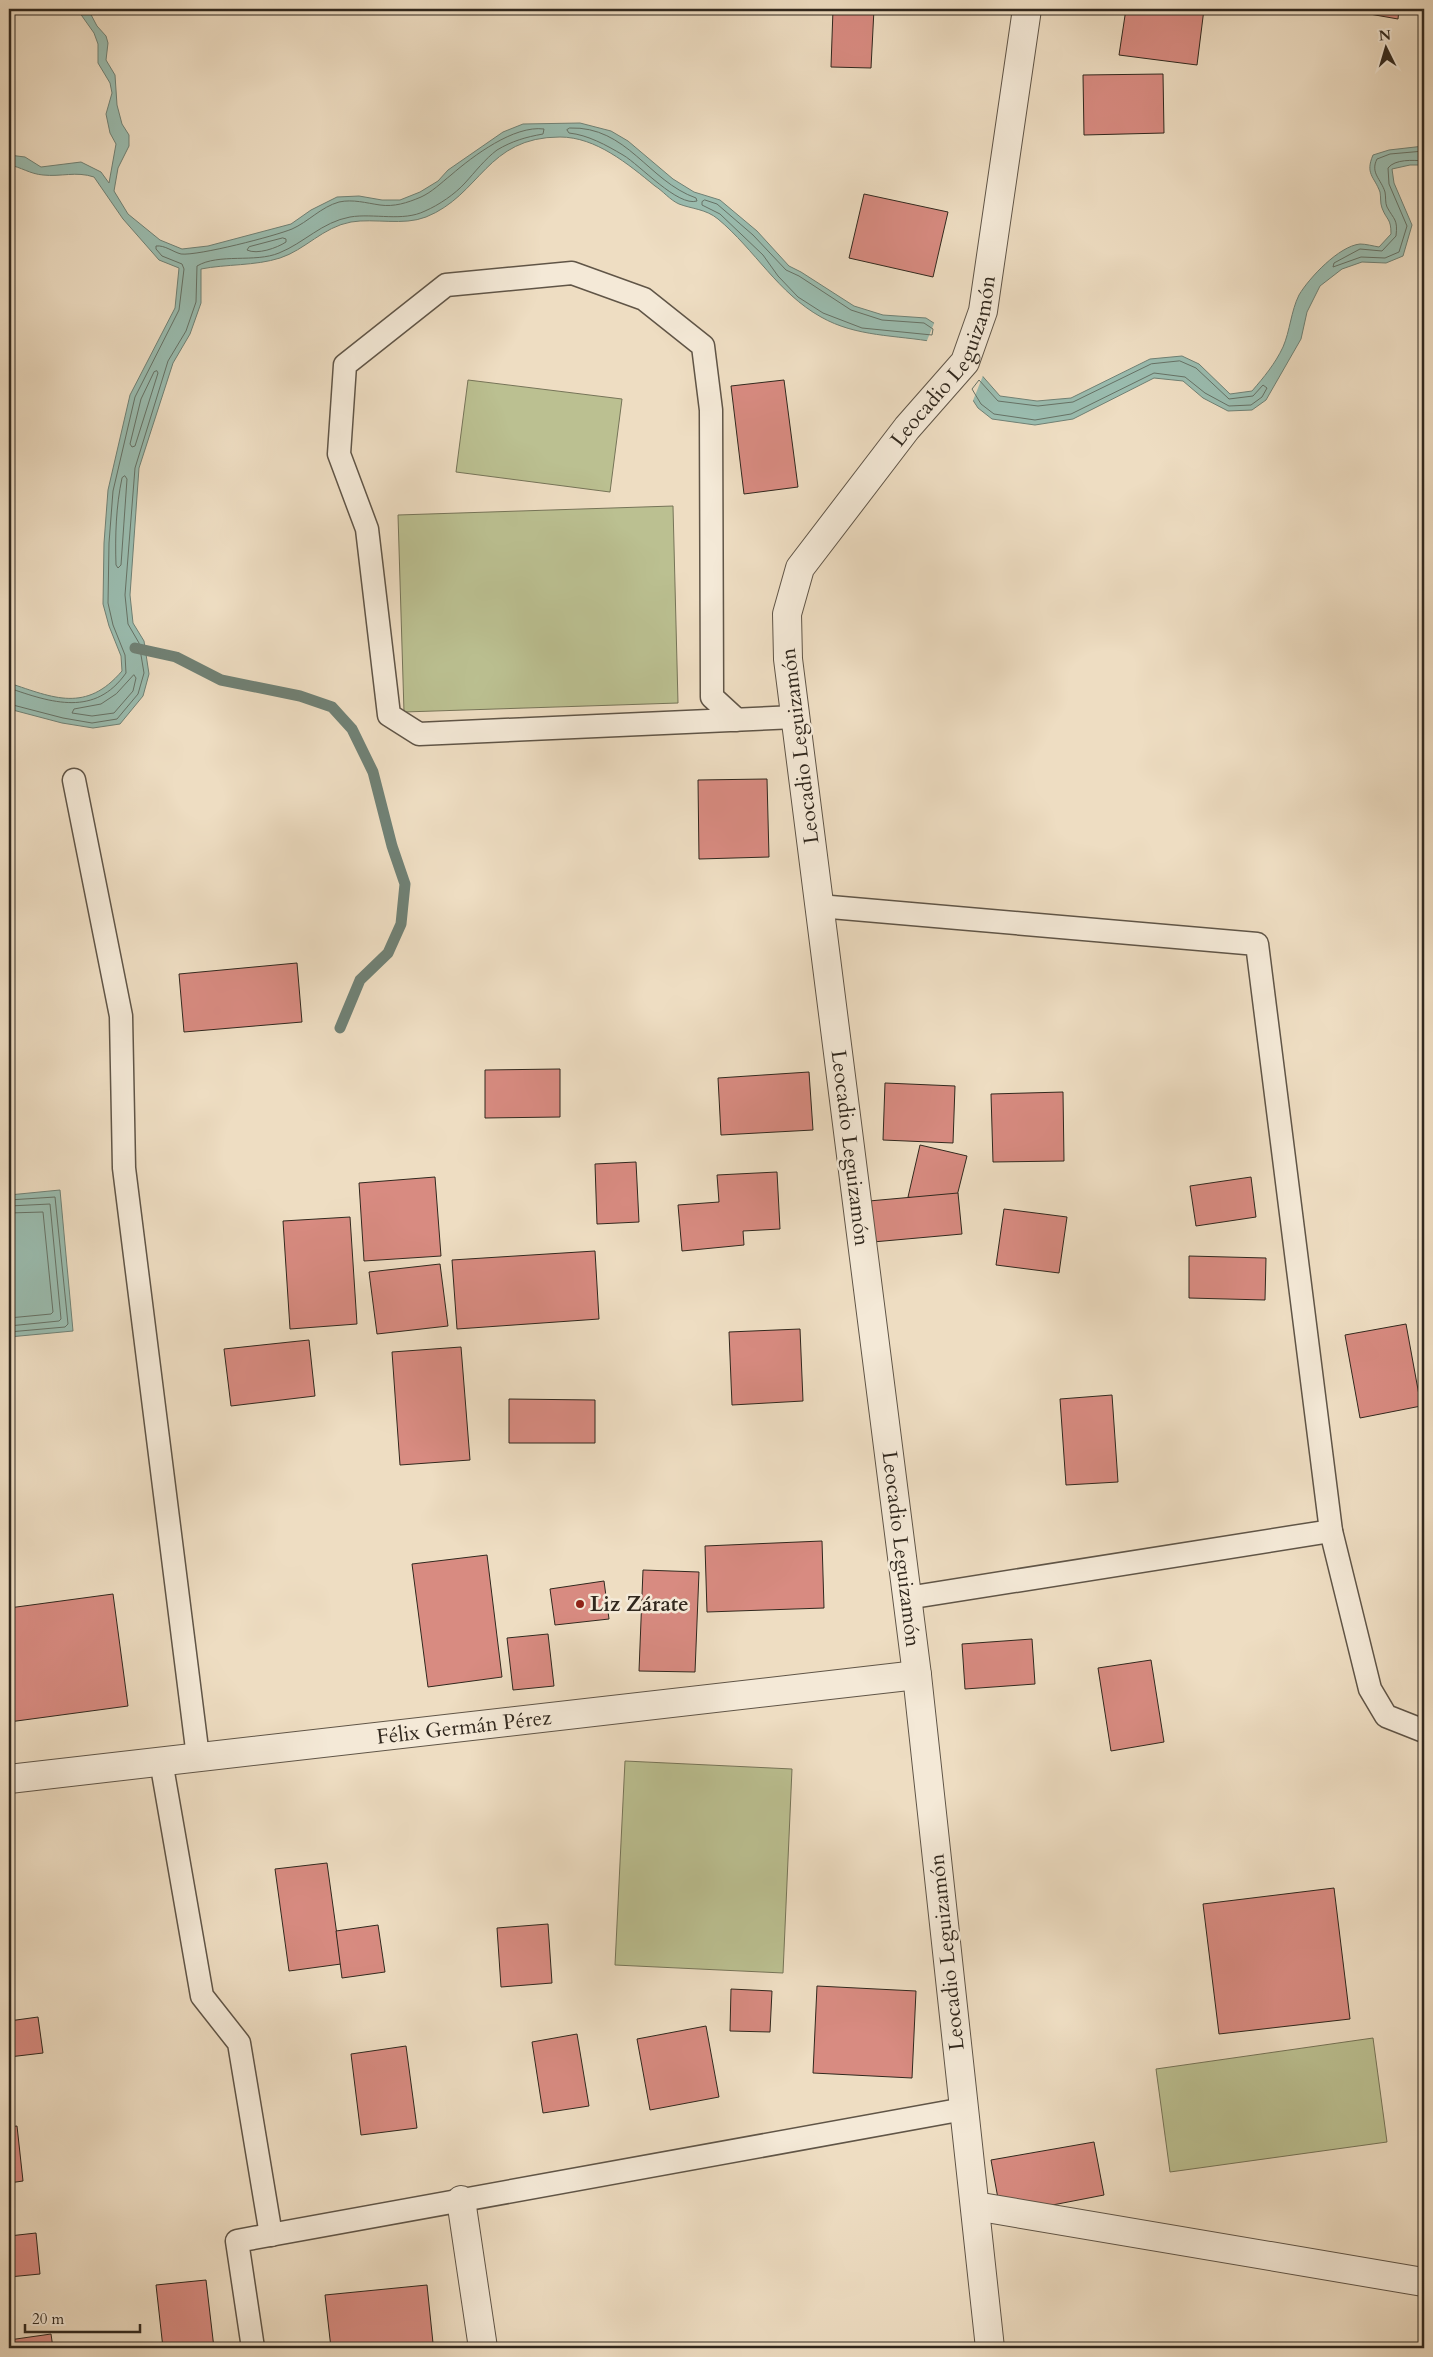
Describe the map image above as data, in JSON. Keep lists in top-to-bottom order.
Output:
{
  "streets": {
    "street": ["Leocadio Leguizamón", "Félix Germán Pérez"]
  },
  "crossings": [
    ["Leocadio Leguizamón", "Félix Germán Pérez"]
  ],
  "places": ["Liz Zárate"],
  "scale_bar": "20 m",
  "north": "top"
}
